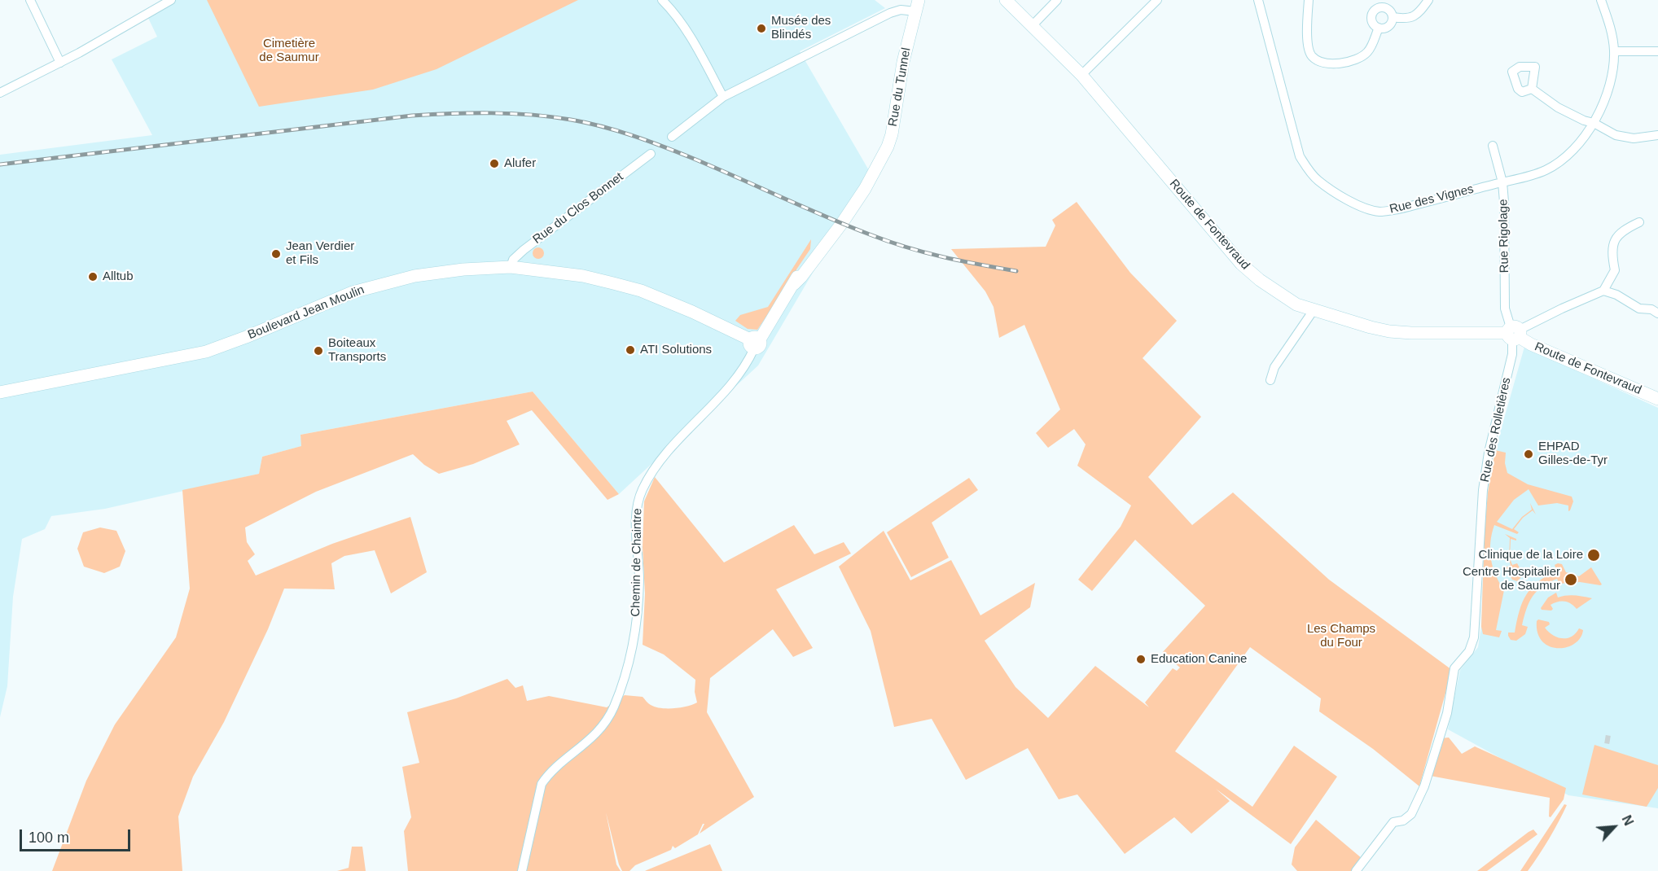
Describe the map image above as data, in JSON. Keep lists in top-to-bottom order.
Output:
{
  "streets": {
    "street": [
      "Rue du Tunnel",
      "Rue des Vignes",
      "Rue du Clos Bonnet",
      "Route de Fontevraud",
      "Rue Rigolage",
      "Boulevard Jean Moulin",
      "Rue des Rolletières",
      "Chemin de Chaintre"
    ]
  },
  "crossings": [
    ["Rue du Tunnel", "Boulevard Jean Moulin"],
    ["Rue du Tunnel", "Chemin de Chaintre"],
    ["Rue des Vignes", "Rue Rigolage"],
    ["Rue du Clos Bonnet", "Boulevard Jean Moulin"],
    ["Route de Fontevraud", "Rue Rigolage"],
    ["Route de Fontevraud", "Rue des Rolletières"],
    ["Rue Rigolage", "Rue des Rolletières"],
    ["Boulevard Jean Moulin", "Chemin de Chaintre"]
  ],
  "parks": ["Cimetière de Saumur", "Les Champs du Four"],
  "places": [
    "Musée des Blindés",
    "Alufer",
    "Jean Verdier et Fils",
    "Alltub",
    "ATI Solutions",
    "Boiteaux Transports",
    "EHPAD Gilles-de-Tyr",
    "Clinique de la Loire",
    "Centre Hospitalier de Saumur",
    "Education Canine"
  ],
  "scale_bar": "100 m",
  "north": "top right"
}
